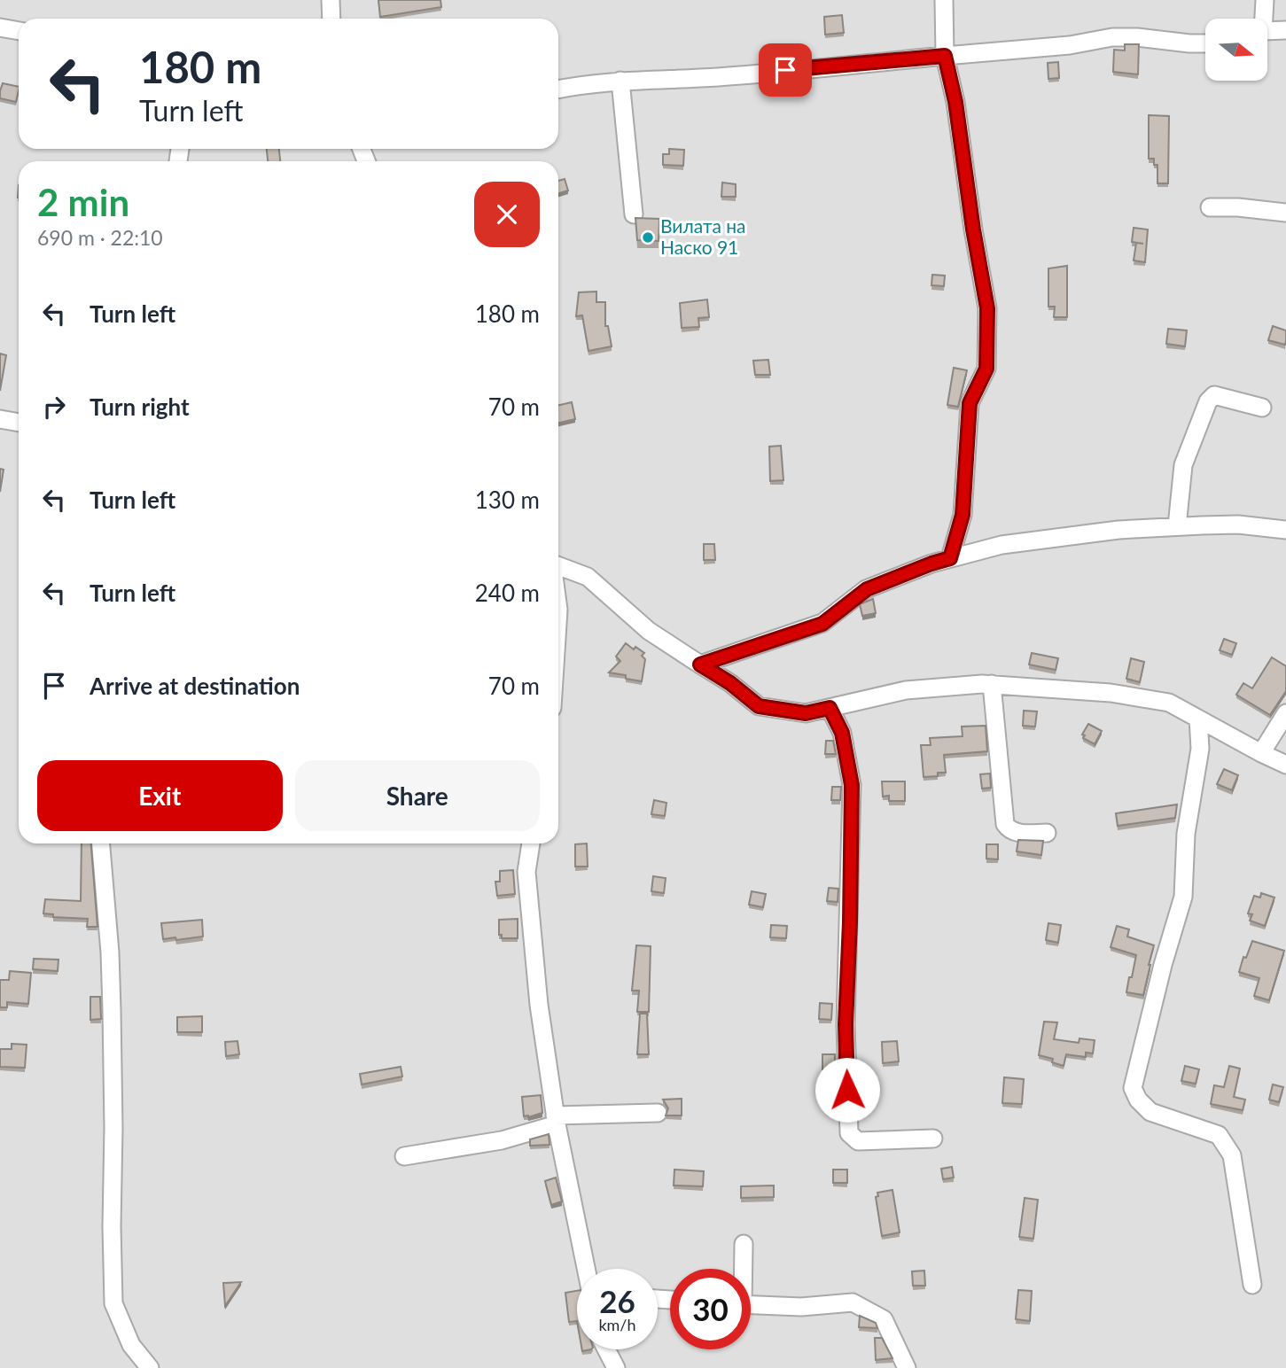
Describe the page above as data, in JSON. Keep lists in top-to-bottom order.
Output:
{
  "places": ["Вилата на Наско 91"],
  "north": "right",
  "page": {
    "turn": ["180 m", "Turn left"],
    "heading": ["2 min", "690 m · 22:10"],
    "list": [
      {
        "name": "Turn left",
        "value": "180 m"
      },
      {
        "name": "Turn right",
        "value": "70 m"
      },
      {
        "name": "Turn left",
        "value": "130 m"
      },
      {
        "name": "Turn left",
        "value": "240 m"
      },
      {
        "name": "Arrive at destination",
        "value": "70 m"
      }
    ],
    "buttons": ["Exit", "Share"],
    "speed": "26 km/h",
    "limit": "30"
  }
}
